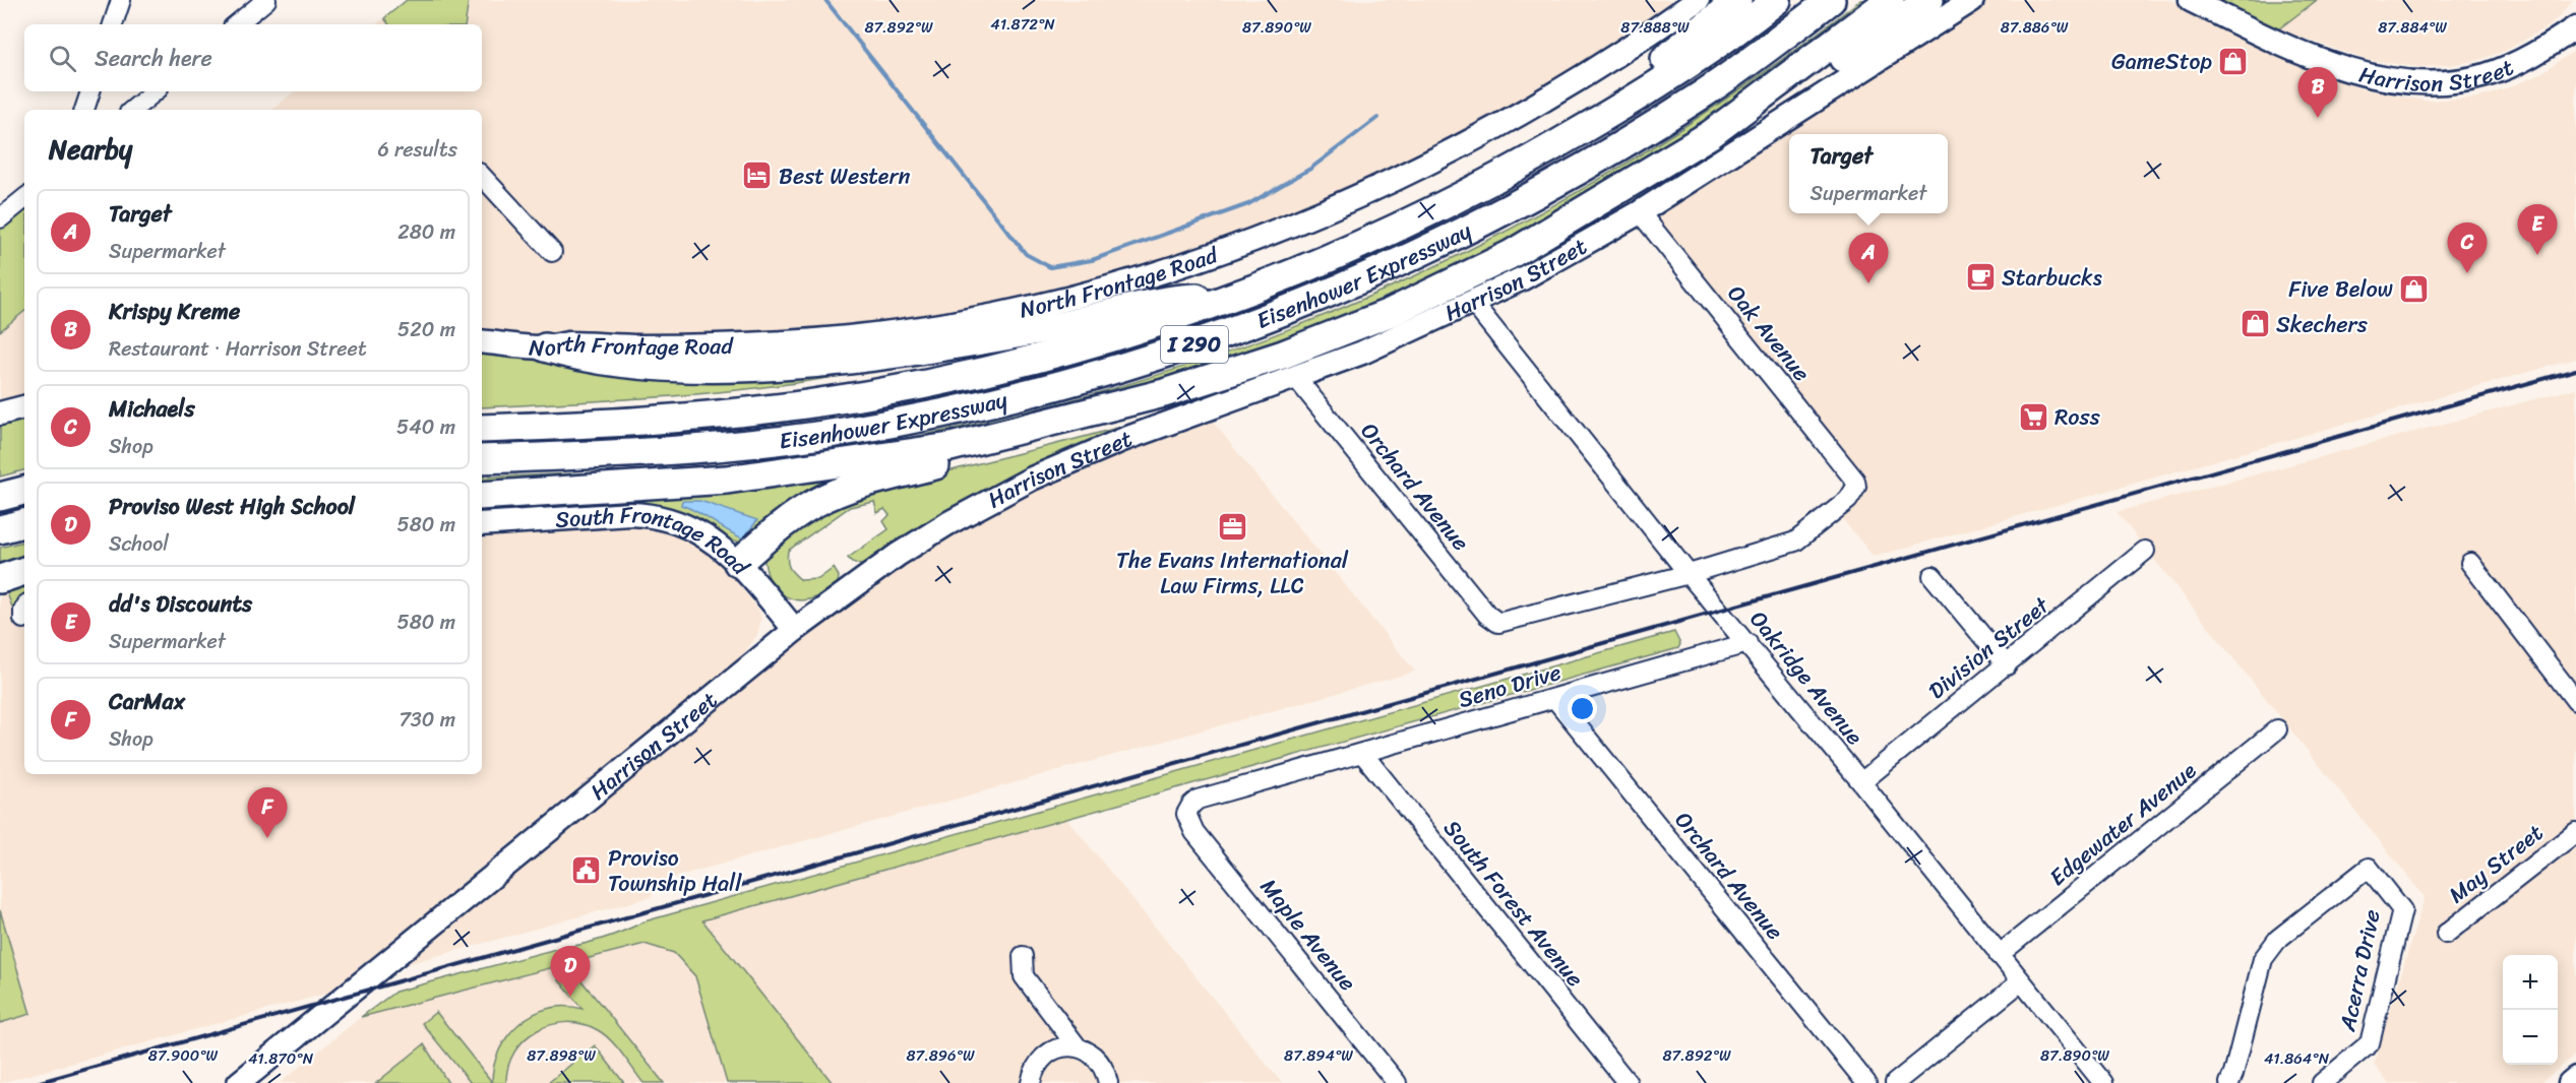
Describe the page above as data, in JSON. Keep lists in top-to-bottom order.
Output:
{
  "streets": {
    "highway": ["Eisenhower Expressway", "I 290"],
    "main road": ["Harrison Street", "North Frontage Road", "South Frontage Road"],
    "street": [
      "Oak Avenue",
      "Orchard Avenue",
      "Division Street",
      "Oakridge Avenue",
      "Seno Drive",
      "Edgewater Avenue",
      "May Street",
      "South Forest Avenue",
      "Maple Avenue",
      "Acerra Drive"
    ]
  },
  "crossings": [
    ["Harrison Street", "Oak Avenue"],
    ["Harrison Street", "Orchard Avenue"],
    ["Harrison Street", "South Frontage Road"],
    ["Harrison Street", "Oakridge Avenue"],
    ["Oak Avenue", "Orchard Avenue"],
    ["Oak Avenue", "Oakridge Avenue"],
    ["Orchard Avenue", "Oakridge Avenue"],
    ["Orchard Avenue", "Seno Drive"],
    ["Division Street", "Oakridge Avenue"],
    ["Oakridge Avenue", "Seno Drive"],
    ["Oakridge Avenue", "Edgewater Avenue"],
    ["Seno Drive", "South Forest Avenue"],
    ["Seno Drive", "Maple Avenue"]
  ],
  "places": {
    "shop": ["GameStop", "Five Below", "Skechers"],
    "hotel": ["Best Western"],
    "cafe": ["Starbucks"],
    "supermarket": ["Ross"],
    "office": ["The Evans International Law Firms, LLC"],
    "public building": ["Proviso Township Hall"]
  },
  "page": {
    "search": "Search here",
    "pins": [
      "B",
      "E",
      "C",
      "A",
      "F",
      "D"
    ],
    "heading": ["Nearby", "6 results"],
    "popup": ["Target", "Supermarket"],
    "list": [
      {
        "mark": "A",
        "name": "Target",
        "note": "Supermarket",
        "value": "280 m"
      },
      {
        "mark": "B",
        "name": "Krispy Kreme",
        "note": "Restaurant · Harrison Street",
        "value": "520 m"
      },
      {
        "mark": "C",
        "name": "Michaels",
        "note": "Shop",
        "value": "540 m"
      },
      {
        "mark": "D",
        "name": "Proviso West High School",
        "note": "School",
        "value": "580 m"
      },
      {
        "mark": "E",
        "name": "dd's Discounts",
        "note": "Supermarket",
        "value": "580 m"
      },
      {
        "mark": "F",
        "name": "CarMax",
        "note": "Shop",
        "value": "730 m"
      }
    ],
    "map_buttons": ["+", "−"]
  },
  "coordinates": [
    "41.872°N",
    "87.892°W",
    "87.890°W",
    "87.888°W",
    "87.886°W",
    "87.884°W",
    "87.900°W",
    "87.898°W",
    "87.896°W",
    "87.894°W",
    "41.870°N",
    "41.864°N"
  ]
}
